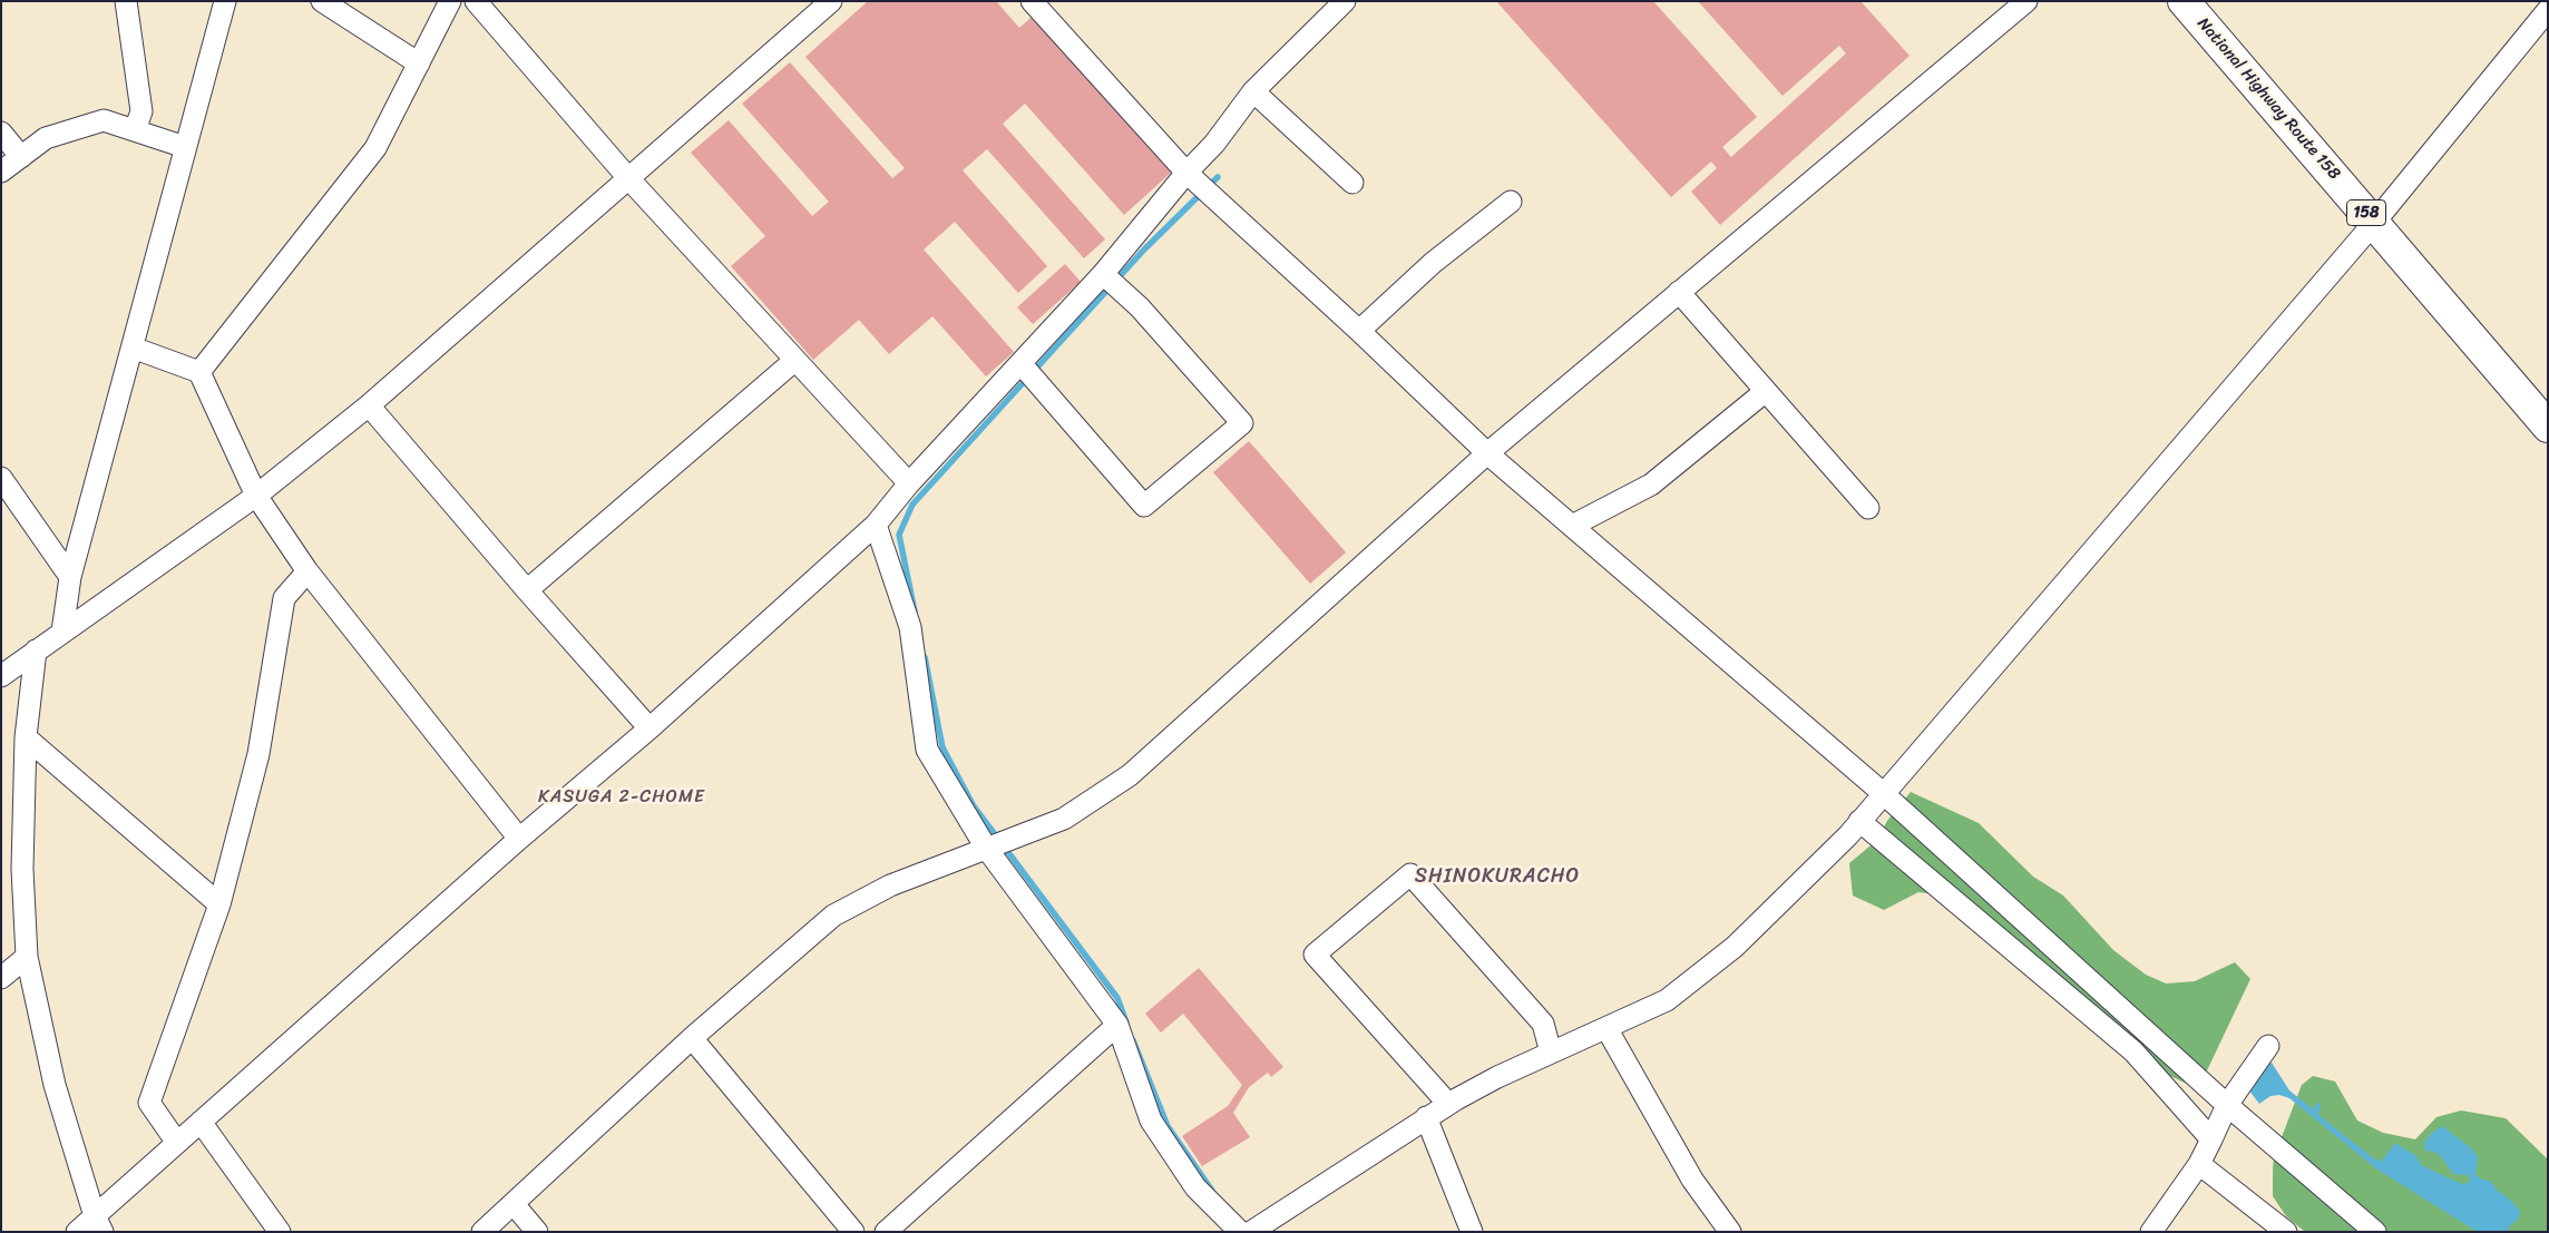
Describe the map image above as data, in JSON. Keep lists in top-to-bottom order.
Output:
{
  "streets": {
    "highway": ["National Highway Route 158", "158"]
  },
  "districts": ["KASUGA 2-CHOME", "SHINOKURACHO"]
}
